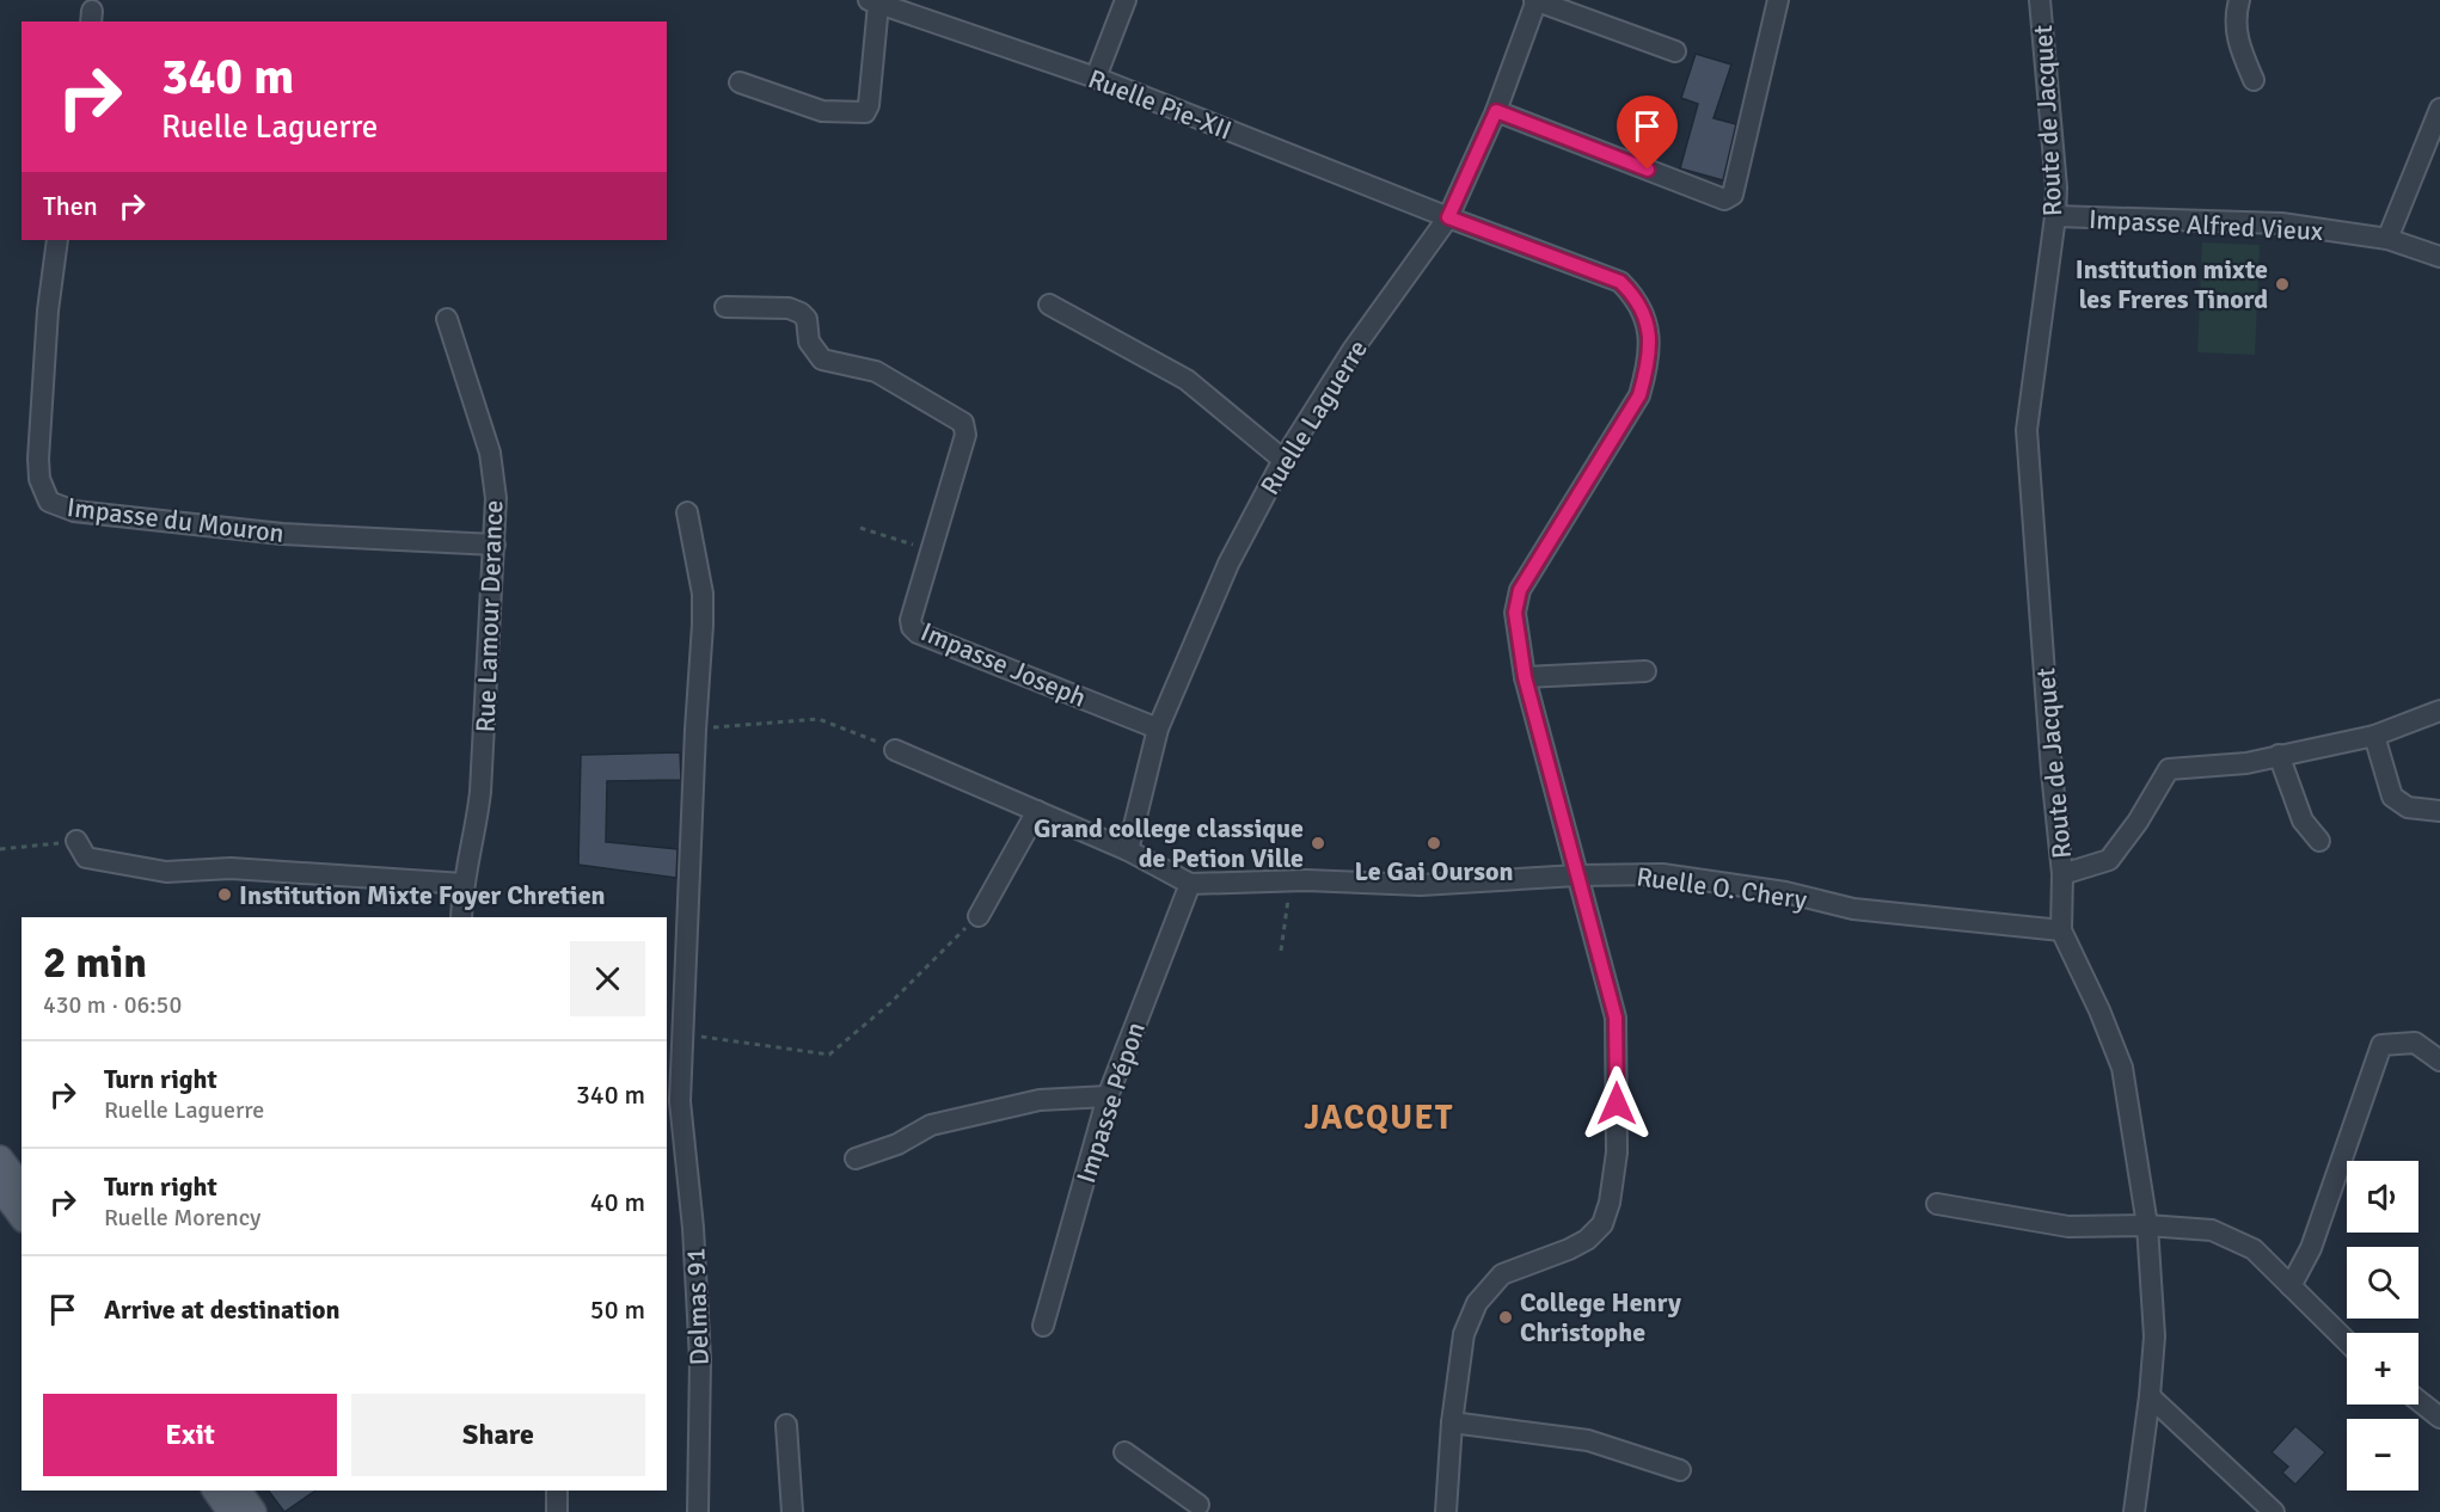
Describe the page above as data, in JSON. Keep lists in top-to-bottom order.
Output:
{
  "streets": {
    "street": [
      "Ruelle Pie-XII",
      "Route de Jacquet",
      "Impasse Alfred Vieux",
      "Ruelle Laguerre",
      "Impasse du Mouron",
      "Rue Lamour Derance",
      "Impasse Joseph",
      "Ruelle O. Chery",
      "Impasse Pépon",
      "Delmas 91"
    ]
  },
  "crossings": [
    ["Ruelle Pie-XII", "Ruelle Laguerre"],
    ["Ruelle Pie-XII", "Ruelle O. Chery"],
    ["Route de Jacquet", "Impasse Alfred Vieux"],
    ["Route de Jacquet", "Ruelle O. Chery"],
    ["Ruelle Laguerre", "Impasse Joseph"],
    ["Ruelle Laguerre", "Ruelle O. Chery"],
    ["Impasse du Mouron", "Rue Lamour Derance"],
    ["Ruelle O. Chery", "Impasse Pépon"]
  ],
  "districts": ["JACQUET"],
  "places": [
    "Institution mixte les Freres Tinord",
    "Grand college classique de Petion Ville",
    "Le Gai Ourson",
    "Institution Mixte Foyer Chretien",
    "College Henry Christophe"
  ],
  "page": {
    "turn": ["340 m", "Ruelle Laguerre"],
    "then": "Then",
    "heading": ["2 min", "430 m · 06:50"],
    "list": [
      {
        "name": "Turn right",
        "note": "Ruelle Laguerre",
        "value": "340 m"
      },
      {
        "name": "Turn right",
        "note": "Ruelle Morency",
        "value": "40 m"
      },
      {
        "name": "Arrive at destination",
        "value": "50 m"
      }
    ],
    "map_buttons": ["+", "−"],
    "buttons": ["Exit", "Share"]
  }
}
